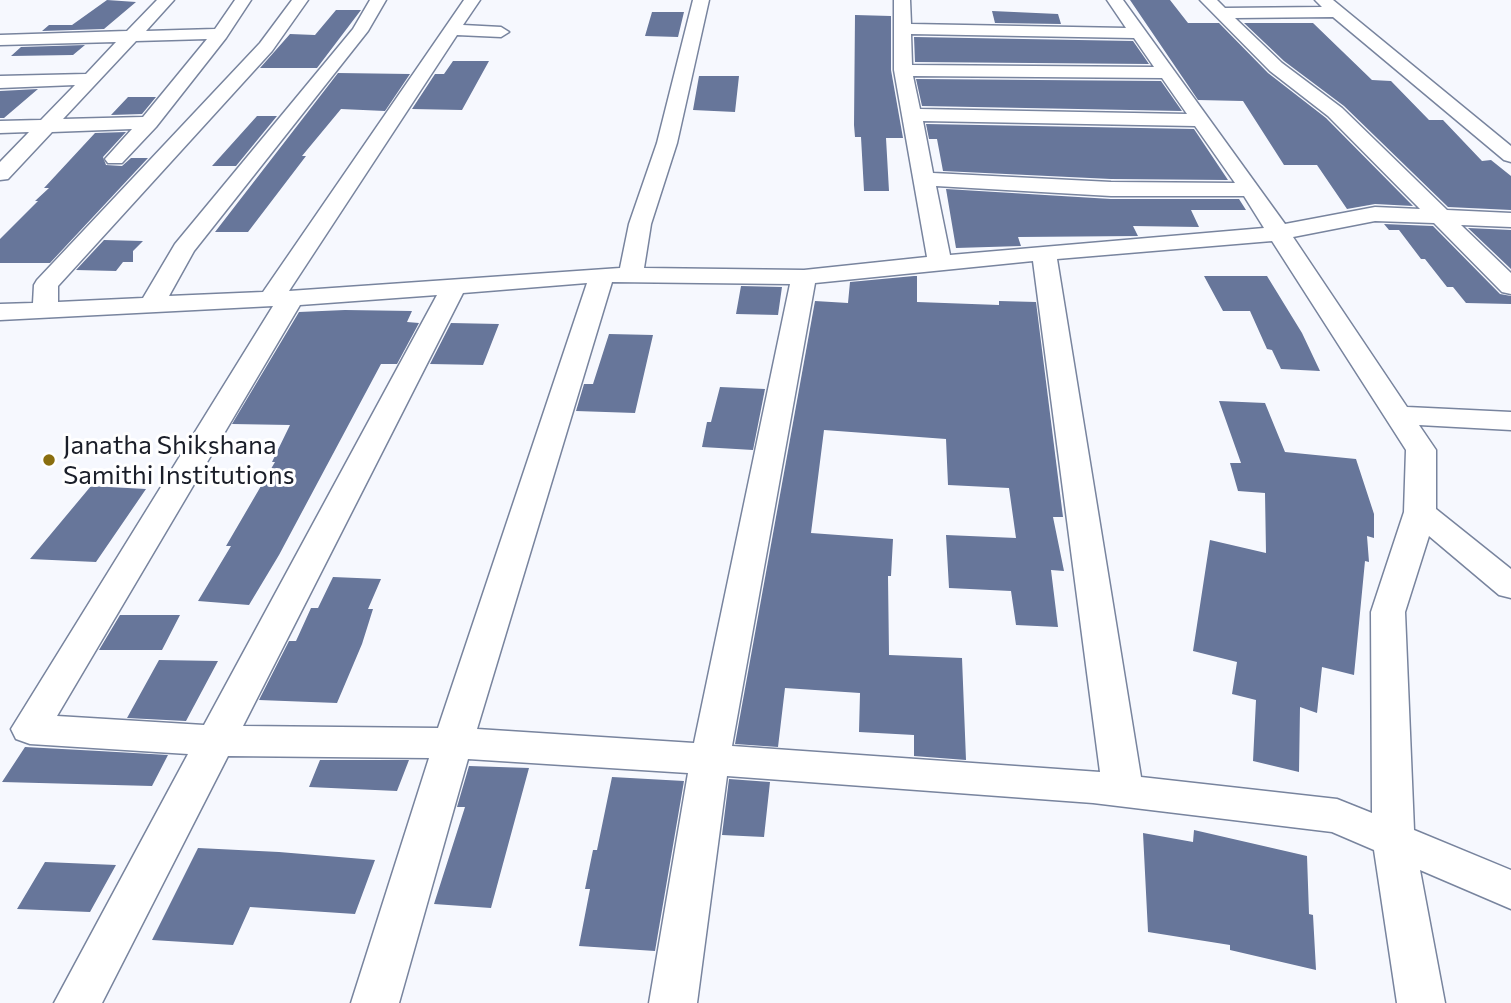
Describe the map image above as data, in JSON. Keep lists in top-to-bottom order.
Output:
{
  "places": ["Janatha Shikshana Samithi Institutions"]
}
